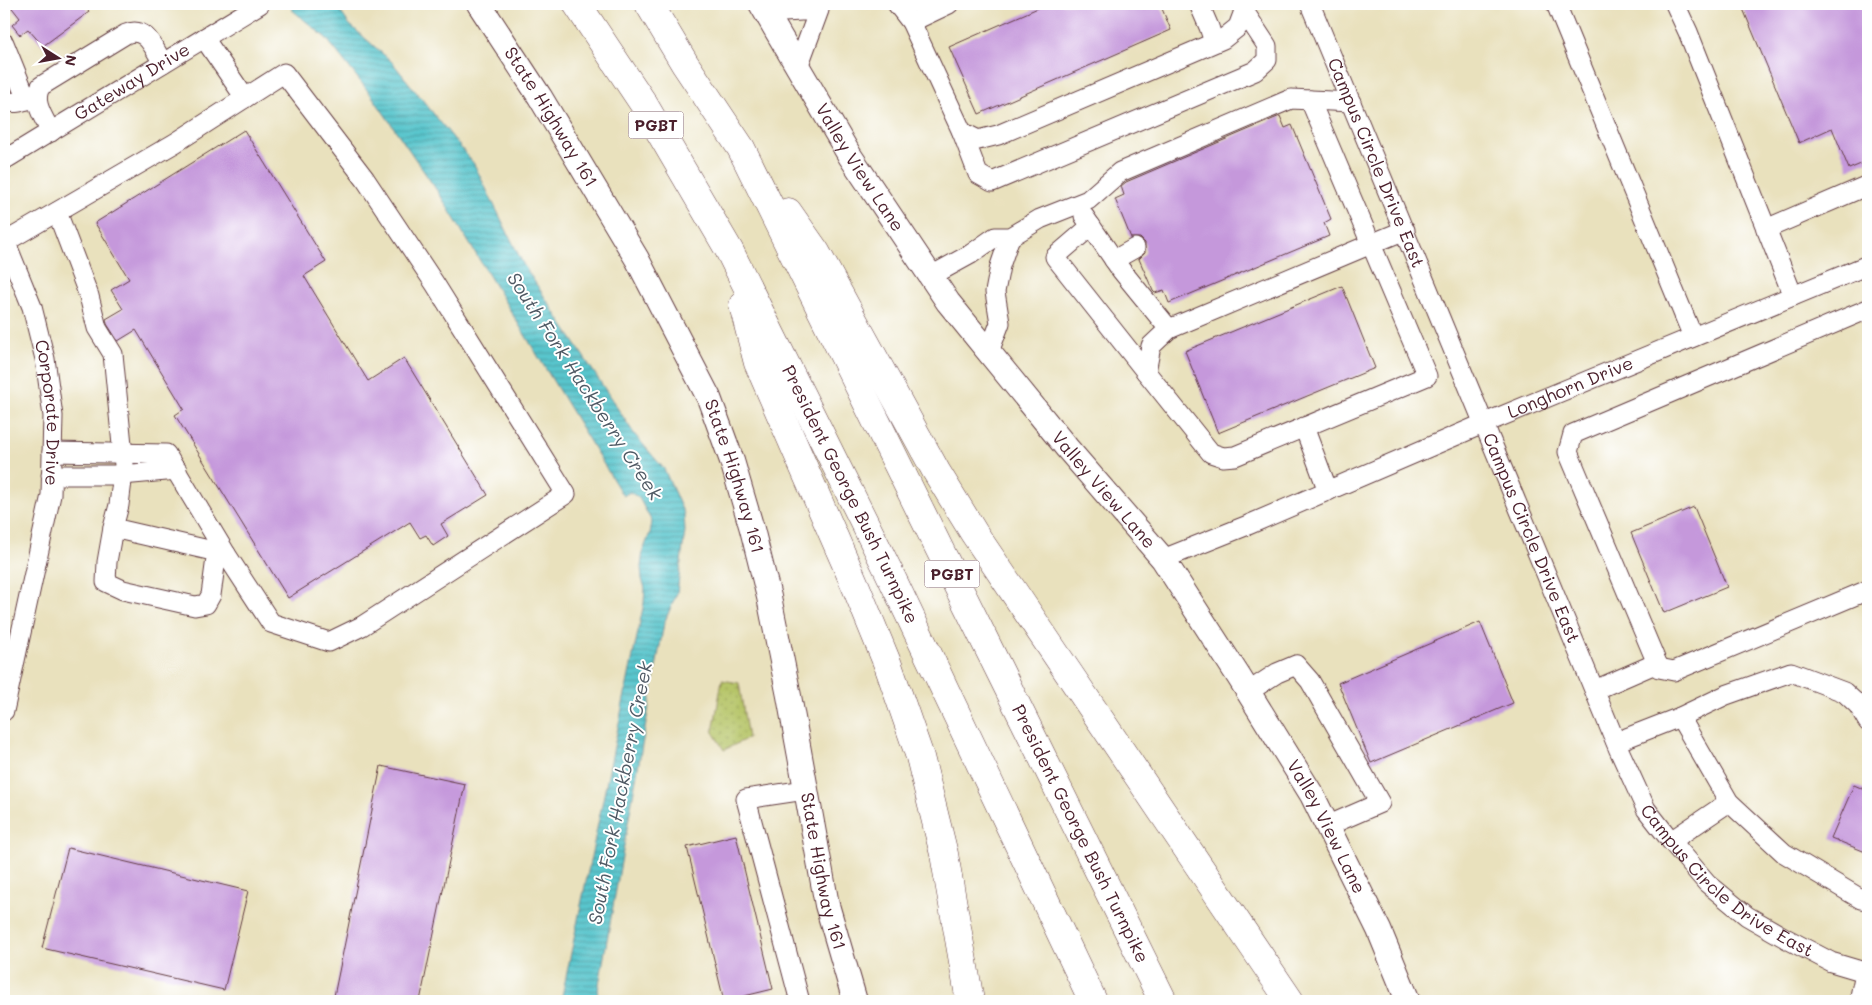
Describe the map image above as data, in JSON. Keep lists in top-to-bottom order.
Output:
{
  "streets": {
    "highway": ["PGBT", "President George Bush Turnpike"],
    "main road": ["State Highway 161", "Valley View Lane"],
    "street": [
      "Gateway Drive",
      "Campus Circle Drive East",
      "Longhorn Drive",
      "Corporate Drive"
    ]
  },
  "crossings": [
    ["Campus Circle Drive East", "Longhorn Drive"],
    ["Valley View Lane", "Longhorn Drive"]
  ],
  "water": ["South Fork Hackberry Creek"],
  "north": "right"
}
